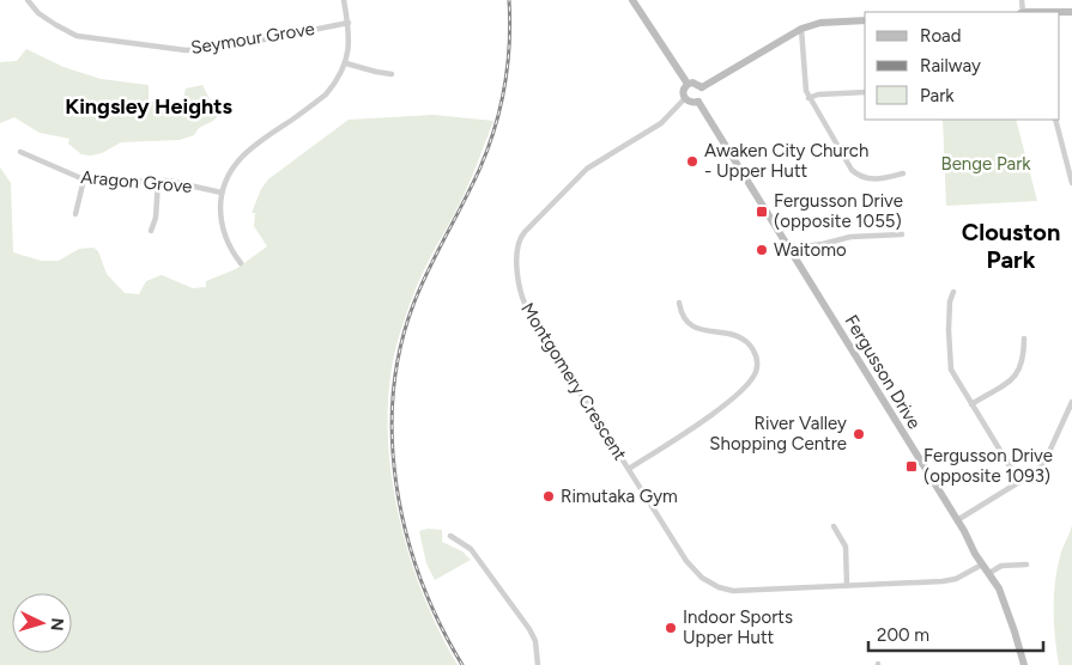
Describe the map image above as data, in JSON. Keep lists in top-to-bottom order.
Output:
{
  "streets": {
    "main road": ["Fergusson Drive"],
    "street": ["Seymour Grove", "Aragon Grove", "Montgomery Crescent"]
  },
  "crossings": [
    ["Fergusson Drive", "Montgomery Crescent"]
  ],
  "districts": ["Kingsley Heights", "Clouston Park"],
  "parks": ["Benge Park"],
  "places": {
    "other": [
      "Awaken City Church - Upper Hutt",
      "Waitomo",
      "River Valley Shopping Centre",
      "Rimutaka Gym",
      "Indoor Sports Upper Hutt"
    ],
    "transit": ["Fergusson Drive (opposite 1055)", "Fergusson Drive (opposite 1093)"]
  },
  "legend": ["Road", "Railway", "Park"],
  "scale_bar": "200 m",
  "north": "right"
}
